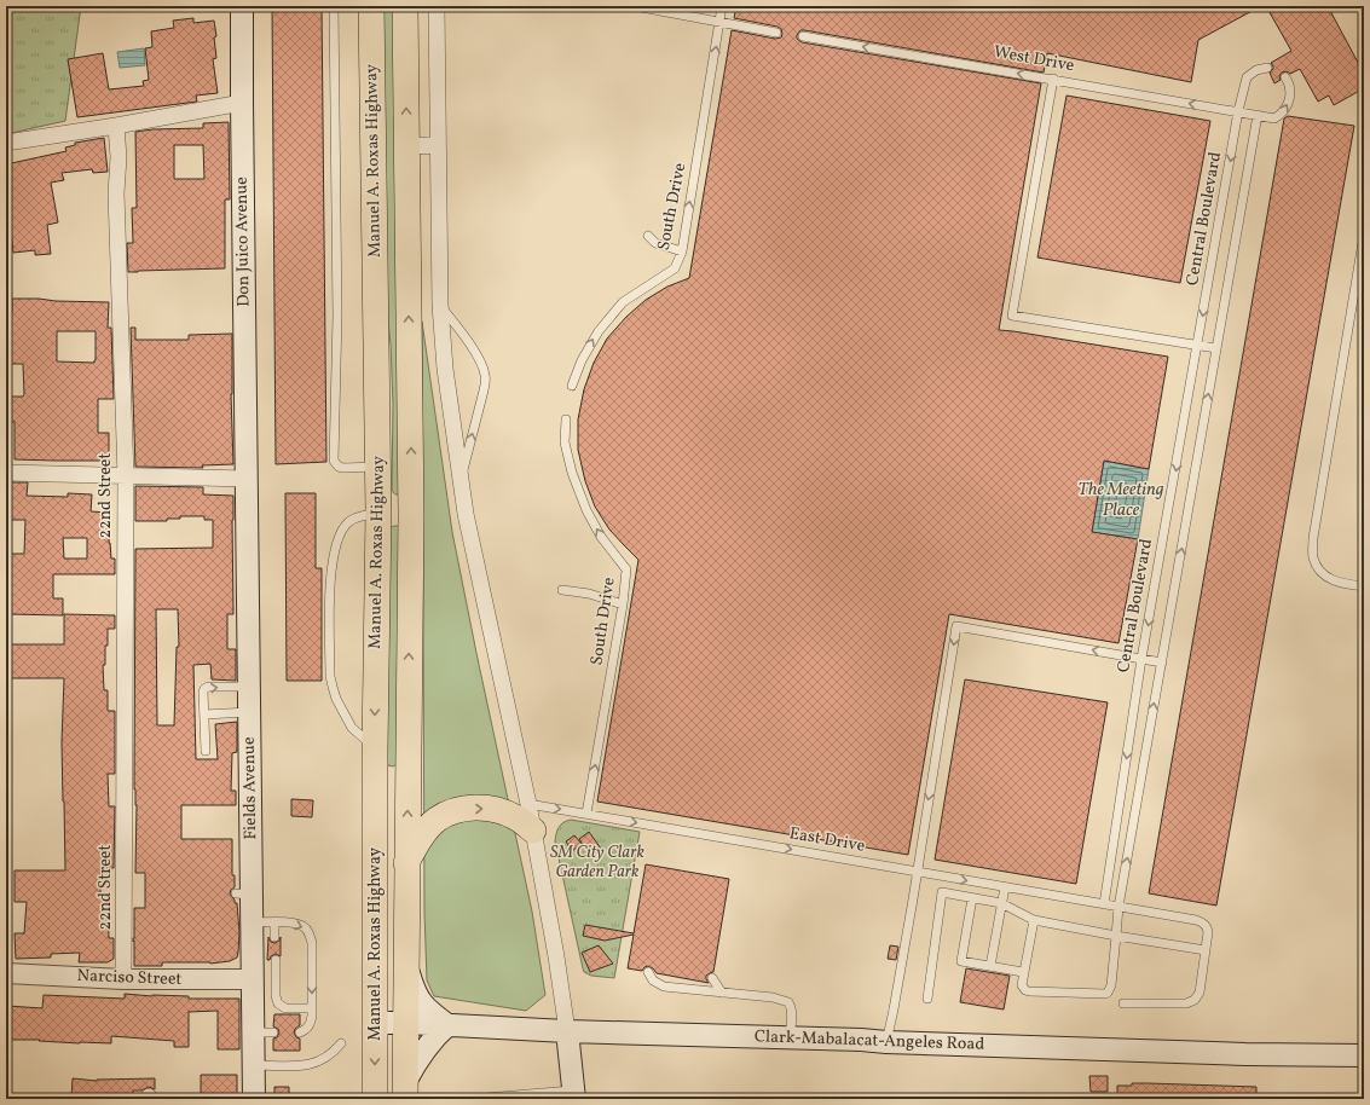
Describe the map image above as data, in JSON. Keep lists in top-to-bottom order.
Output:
{
  "streets": {
    "main road": [
      "Manuel A. Roxas Highway",
      "Don Juico Avenue",
      "Fields Avenue",
      "Clark-Mabalacat-Angeles Road"
    ],
    "street": ["22nd Street", "Narciso Street"],
    "lane": [
      "West Drive",
      "South Drive",
      "Central Boulevard",
      "East Drive"
    ]
  },
  "crossings": [
    ["West Drive", "Central Boulevard"],
    ["Manuel A. Roxas Highway", "Clark-Mabalacat-Angeles Road"],
    ["South Drive", "East Drive"],
    ["Central Boulevard", "East Drive"],
    ["Don Juico Avenue", "Fields Avenue"],
    ["22nd Street", "Narciso Street"],
    ["Fields Avenue", "Narciso Street"]
  ],
  "one_way": ["West Drive", "South Drive", "East Drive"],
  "water": ["The Meeting Place"],
  "parks": ["SM City Clark Garden Park"]
}
